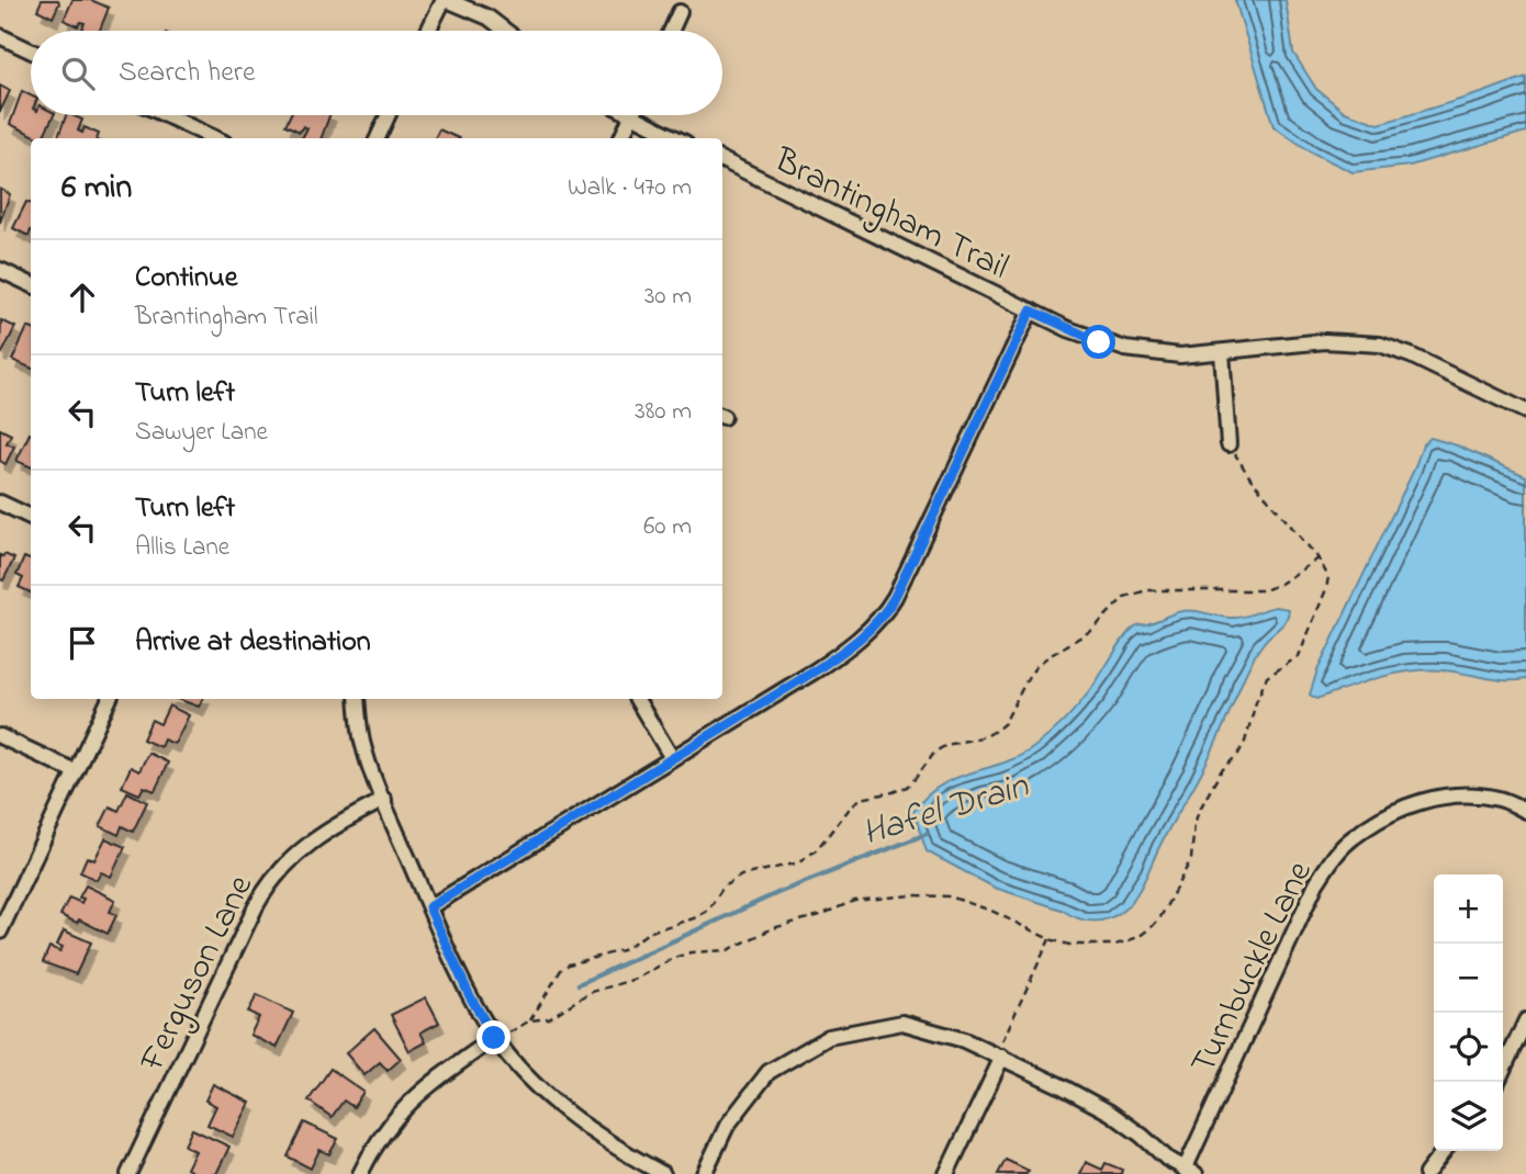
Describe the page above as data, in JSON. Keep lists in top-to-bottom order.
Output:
{
  "streets": {
    "street": ["Brantingham Trail", "Turnbuckle Lane", "Ferguson Lane"]
  },
  "water": ["Hafel Drain"],
  "page": {
    "search": "Search here",
    "heading": ["6 min", "Walk · 470 m"],
    "list": [
      ["Continue", "Brantingham Trail", "30 m"],
      ["Turn left", "Sawyer Lane", "380 m"],
      ["Turn left", "Allis Lane", "60 m"],
      "Arrive at destination"
    ],
    "map_buttons": ["+", "−"]
  }
}
